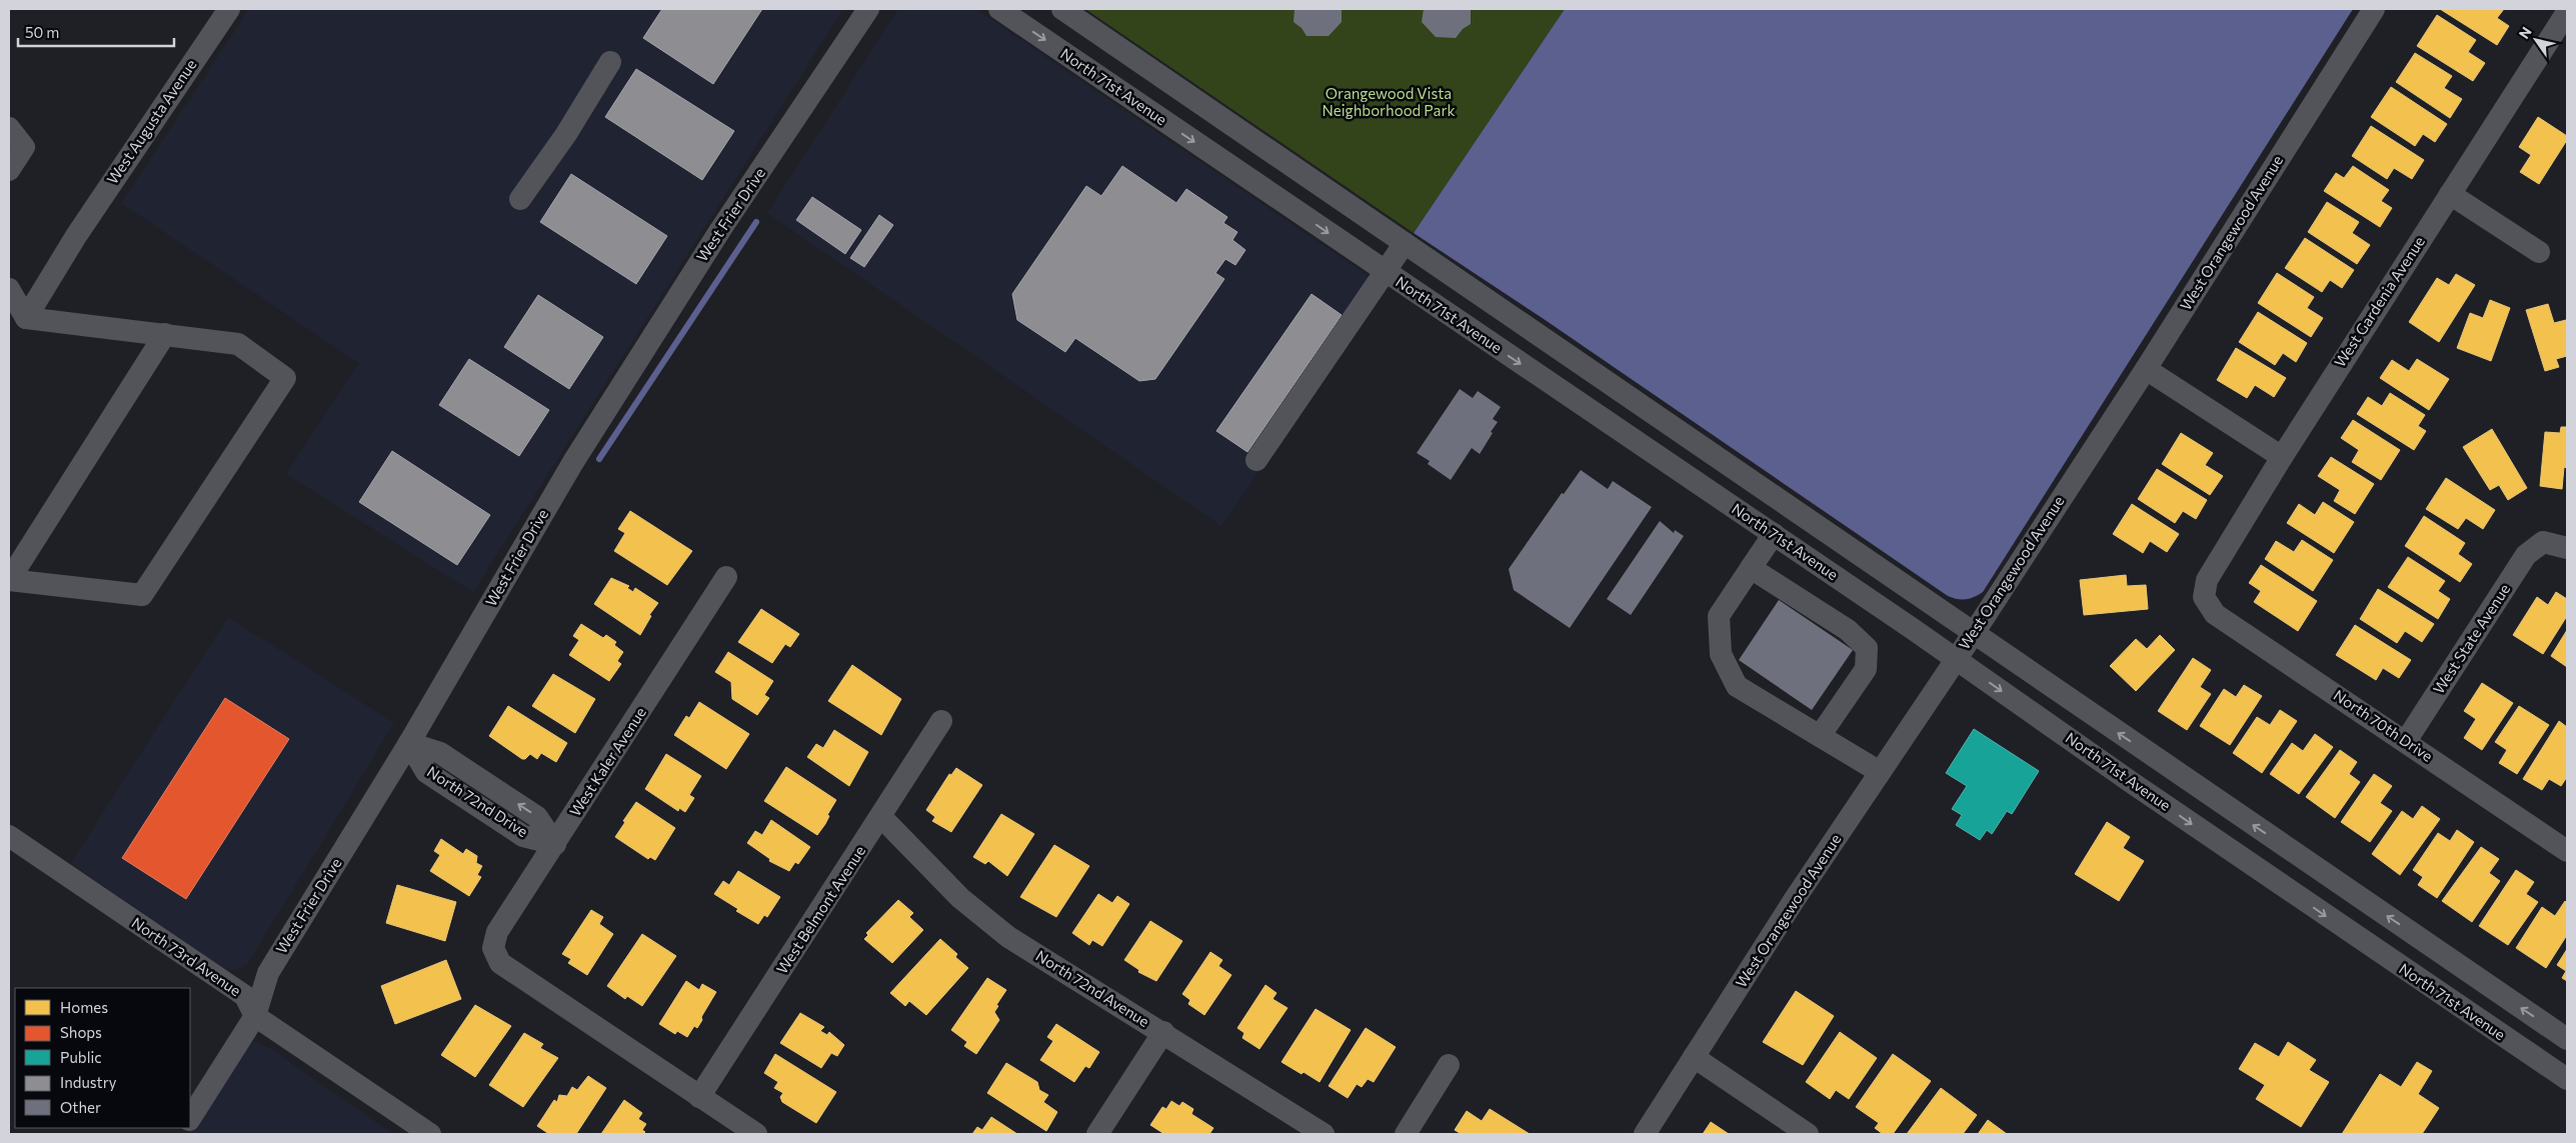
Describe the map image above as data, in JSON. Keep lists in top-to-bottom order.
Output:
{
  "streets": {
    "street": [
      "North 71st Avenue",
      "West Augusta Avenue",
      "West Frier Drive",
      "West Orangewood Avenue",
      "West Gardenia Avenue",
      "West State Avenue",
      "North 70th Drive",
      "West Kaler Avenue",
      "North 72nd Drive",
      "West Belmont Avenue",
      "North 73rd Avenue",
      "North 72nd Avenue"
    ]
  },
  "crossings": [
    ["North 71st Avenue", "West Orangewood Avenue"],
    ["West Frier Drive", "North 72nd Drive"],
    ["West Frier Drive", "North 73rd Avenue"],
    ["West Gardenia Avenue", "North 70th Drive"],
    ["West State Avenue", "North 70th Drive"],
    ["West Kaler Avenue", "North 72nd Drive"],
    ["West Kaler Avenue", "West Belmont Avenue"],
    ["West Belmont Avenue", "North 72nd Avenue"]
  ],
  "parks": ["Orangewood Vista Neighborhood Park"],
  "legend": [
    "Homes",
    "Shops",
    "Public",
    "Industry",
    "Other"
  ],
  "scale_bar": "50 m",
  "north": "top left"
}
